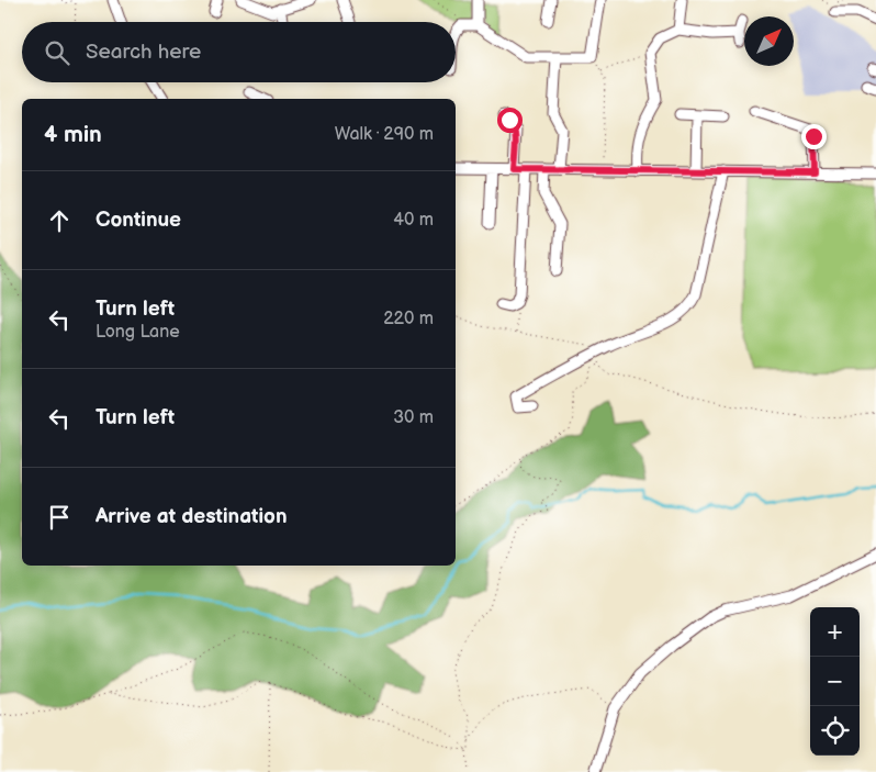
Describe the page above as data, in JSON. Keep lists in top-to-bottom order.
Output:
{
  "north": "top right",
  "page": {
    "search": "Search here",
    "heading": ["4 min", "Walk · 290 m"],
    "list": [
      ["Continue", "40 m"],
      ["Turn left", "Long Lane", "220 m"],
      ["Turn left", "30 m"],
      "Arrive at destination"
    ],
    "map_buttons": ["+", "−"]
  }
}
